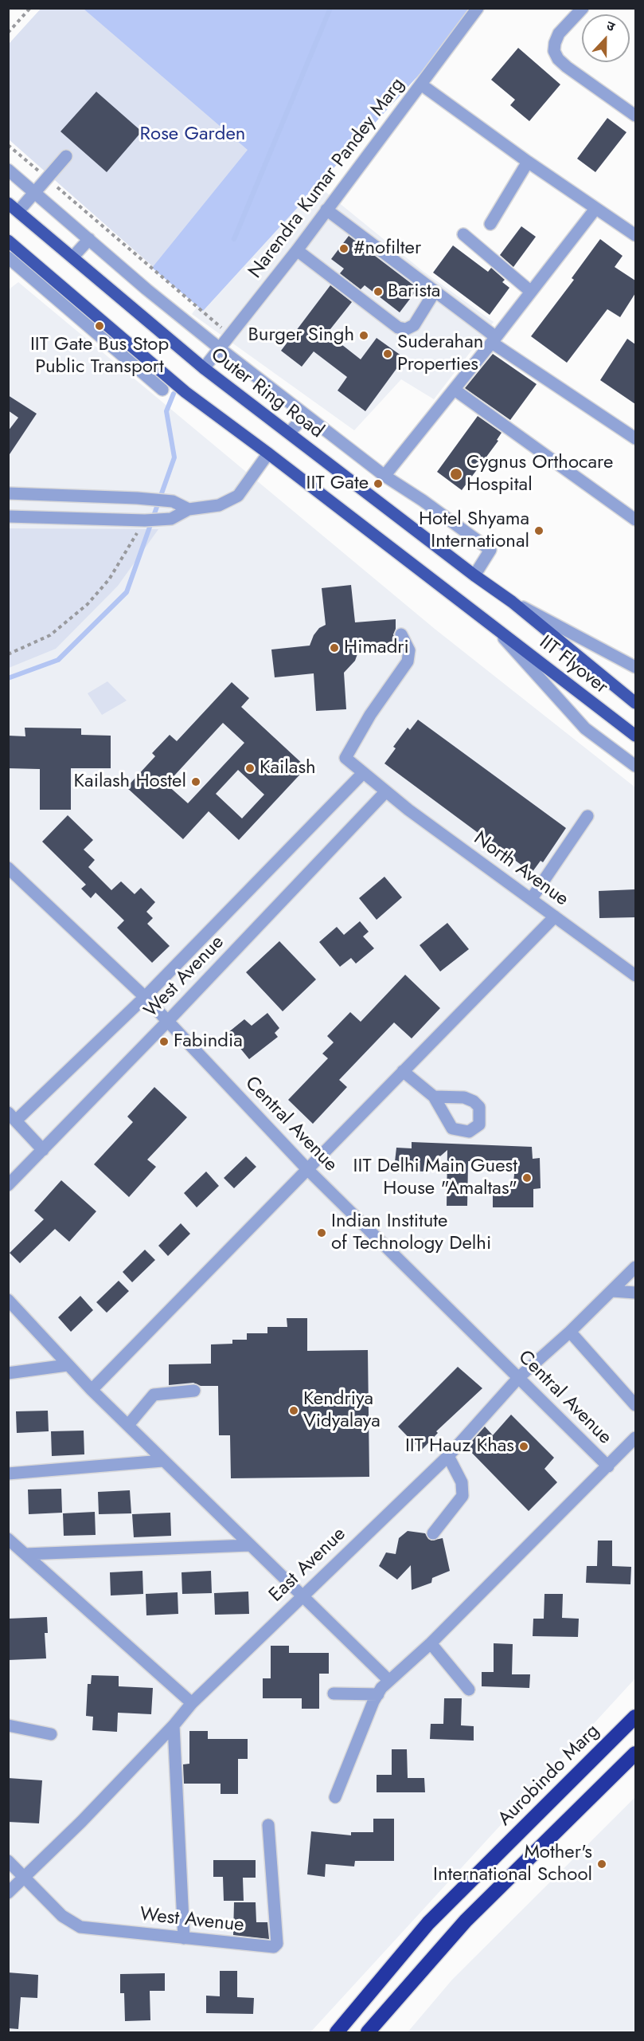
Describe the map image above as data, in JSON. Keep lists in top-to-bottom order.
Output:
{
  "streets": {
    "highway": ["Aurobindo Marg"],
    "main road": ["Outer Ring Road", "IIT Flyover"],
    "street": [
      "Narendra Kumar Pandey Marg",
      "North Avenue",
      "West Avenue",
      "Central Avenue",
      "East Avenue"
    ]
  },
  "crossings": [
    ["Narendra Kumar Pandey Marg", "Outer Ring Road"],
    ["Outer Ring Road", "IIT Flyover"],
    ["North Avenue", "West Avenue"],
    ["West Avenue", "Central Avenue"],
    ["West Avenue", "East Avenue"],
    ["Central Avenue", "East Avenue"]
  ],
  "parks": ["Rose Garden"],
  "places": [
    "#nofilter",
    "Barista",
    "IIT Gate Bus Stop Public Transport",
    "Burger Singh",
    "Suderahan Properties",
    "Cygnus Orthocare Hospital",
    "IIT Gate",
    "Hotel Shyama International",
    "Himadri",
    "Kailash",
    "Kailash Hostel",
    "Fabindia",
    "IIT Delhi Main Guest House \"Amaltas\"",
    "Indian Institute of Technology Delhi",
    "Kendriya Vidyalaya",
    "IIT Hauz Khas",
    "Mother's International School"
  ],
  "north": "top"
}
